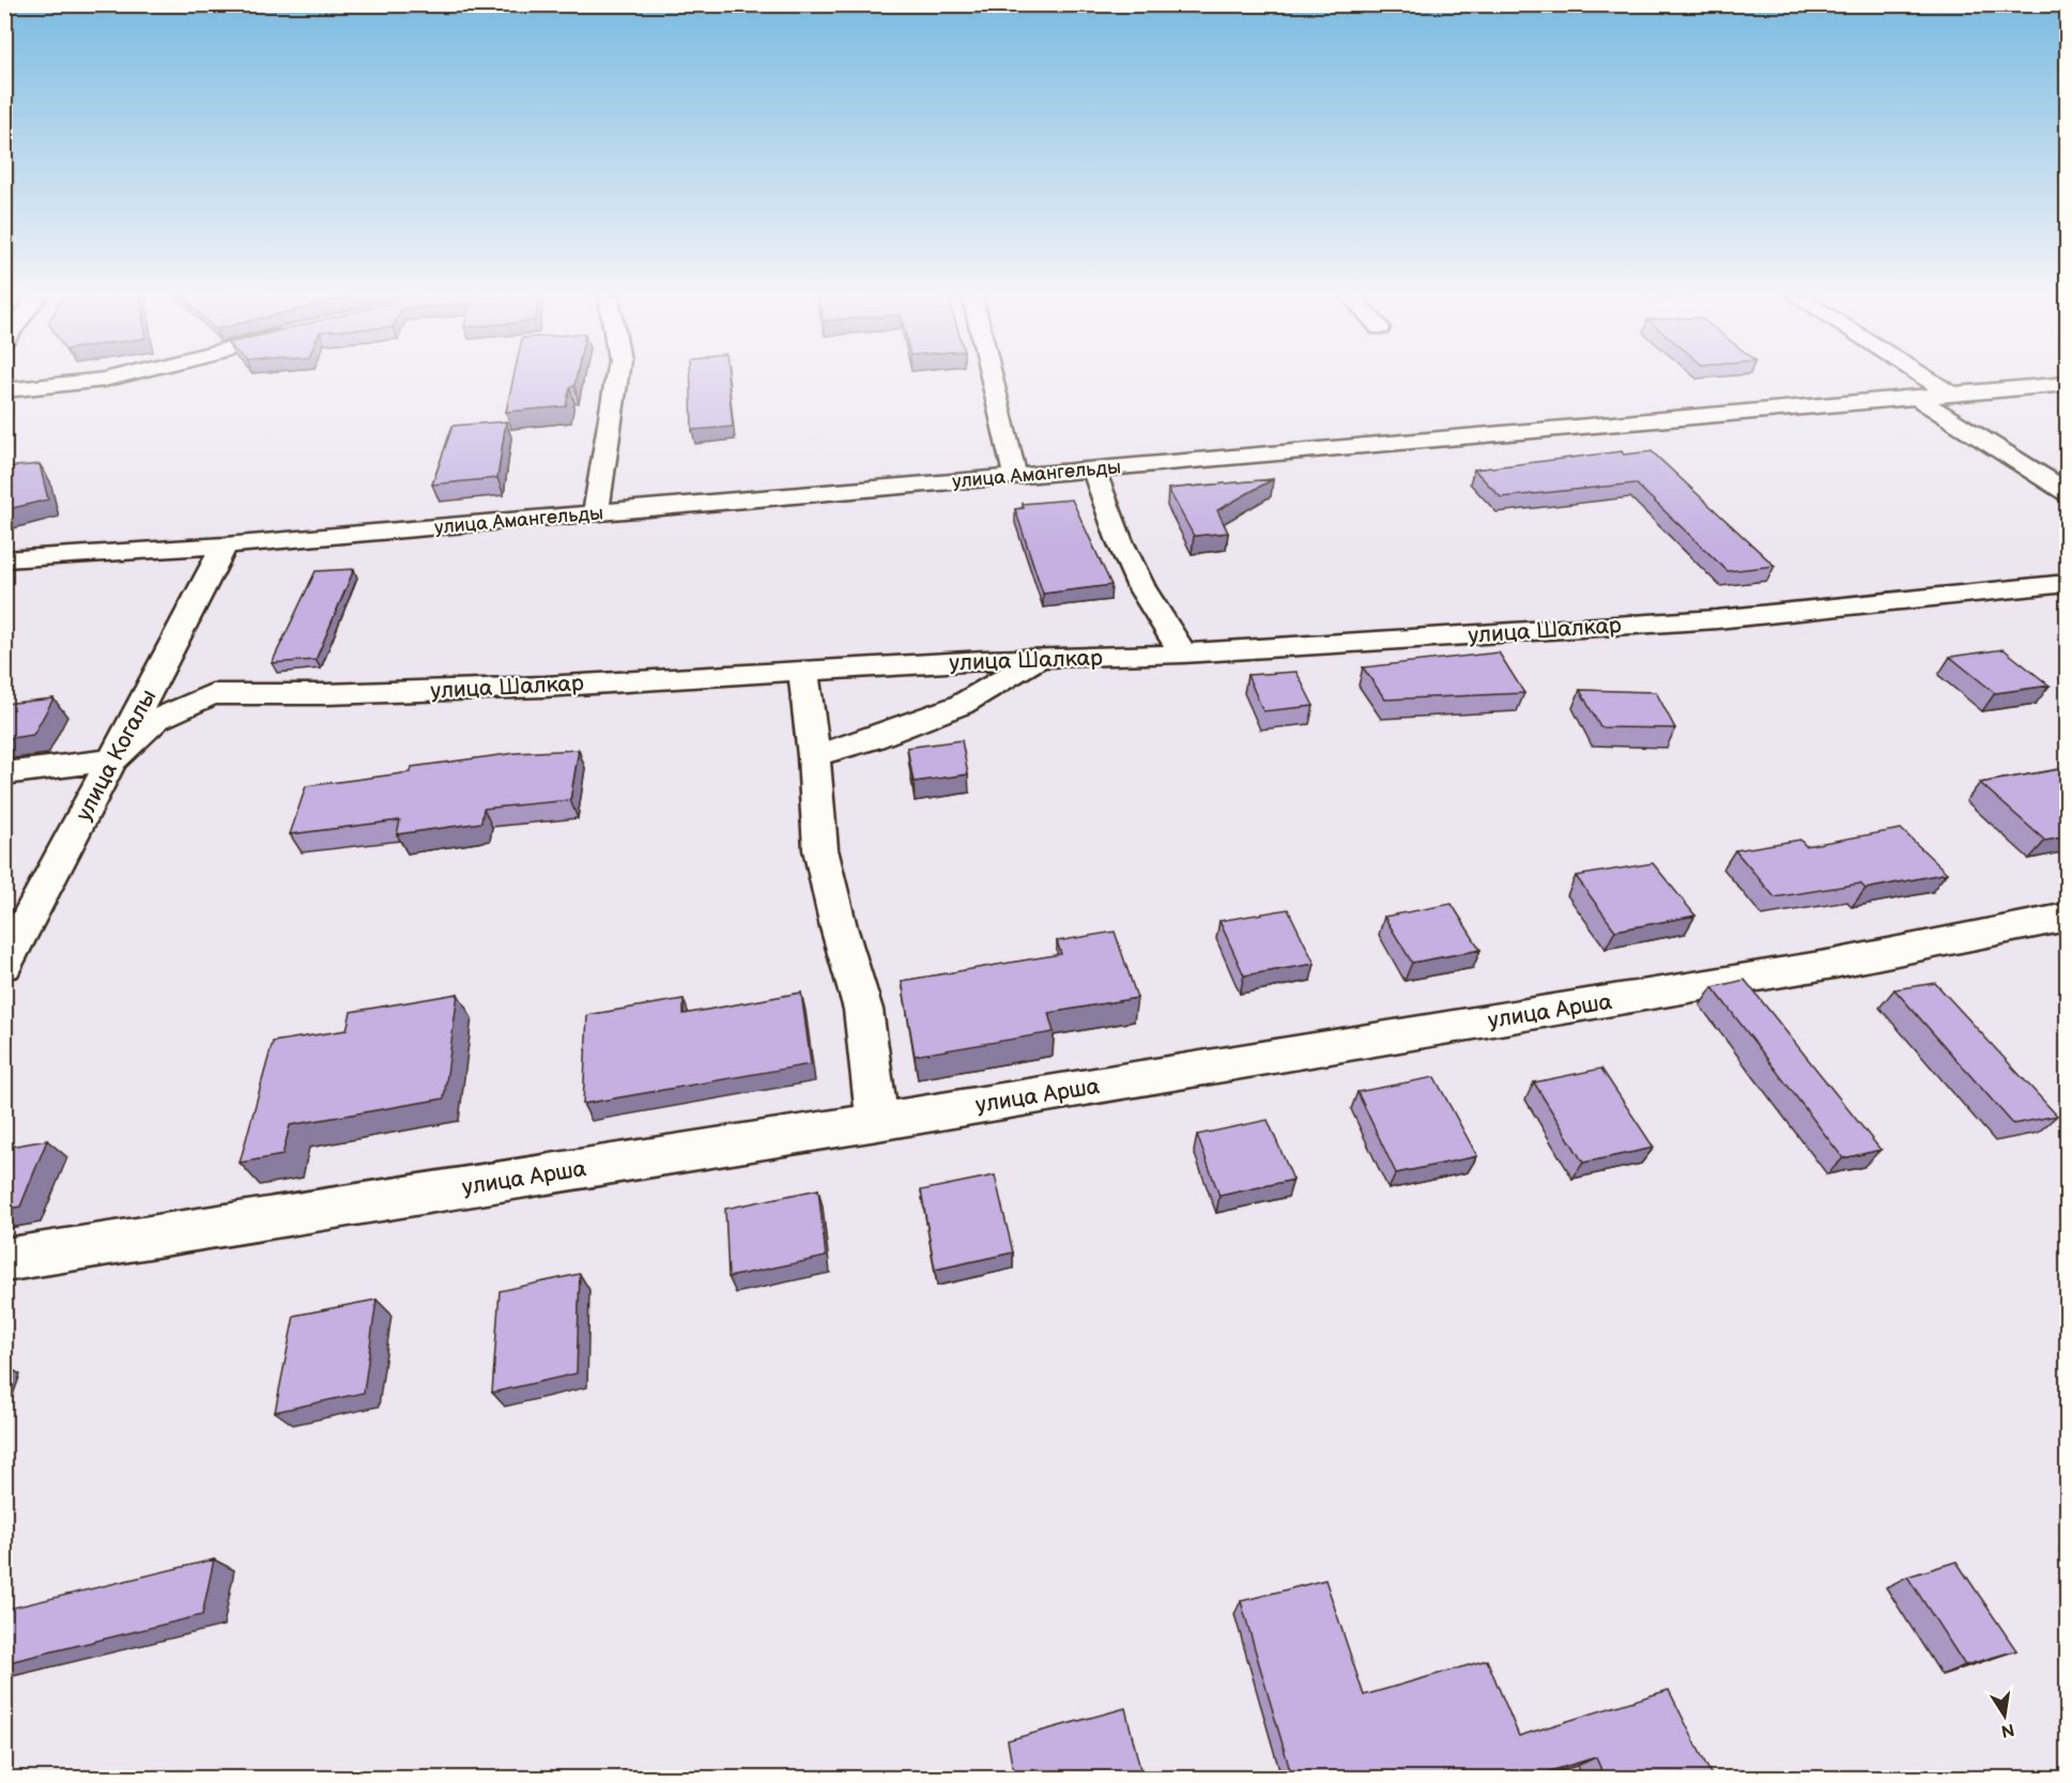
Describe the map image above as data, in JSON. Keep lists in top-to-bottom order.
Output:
{
  "streets": {
    "street": [
      "улица Амангельды",
      "улица Шалкар",
      "улица Когалы",
      "улица Арша"
    ]
  },
  "crossings": [
    ["улица Амангельды", "улица Когалы"],
    ["улица Шалкар", "улица Когалы"]
  ],
  "north": "bottom"
}
